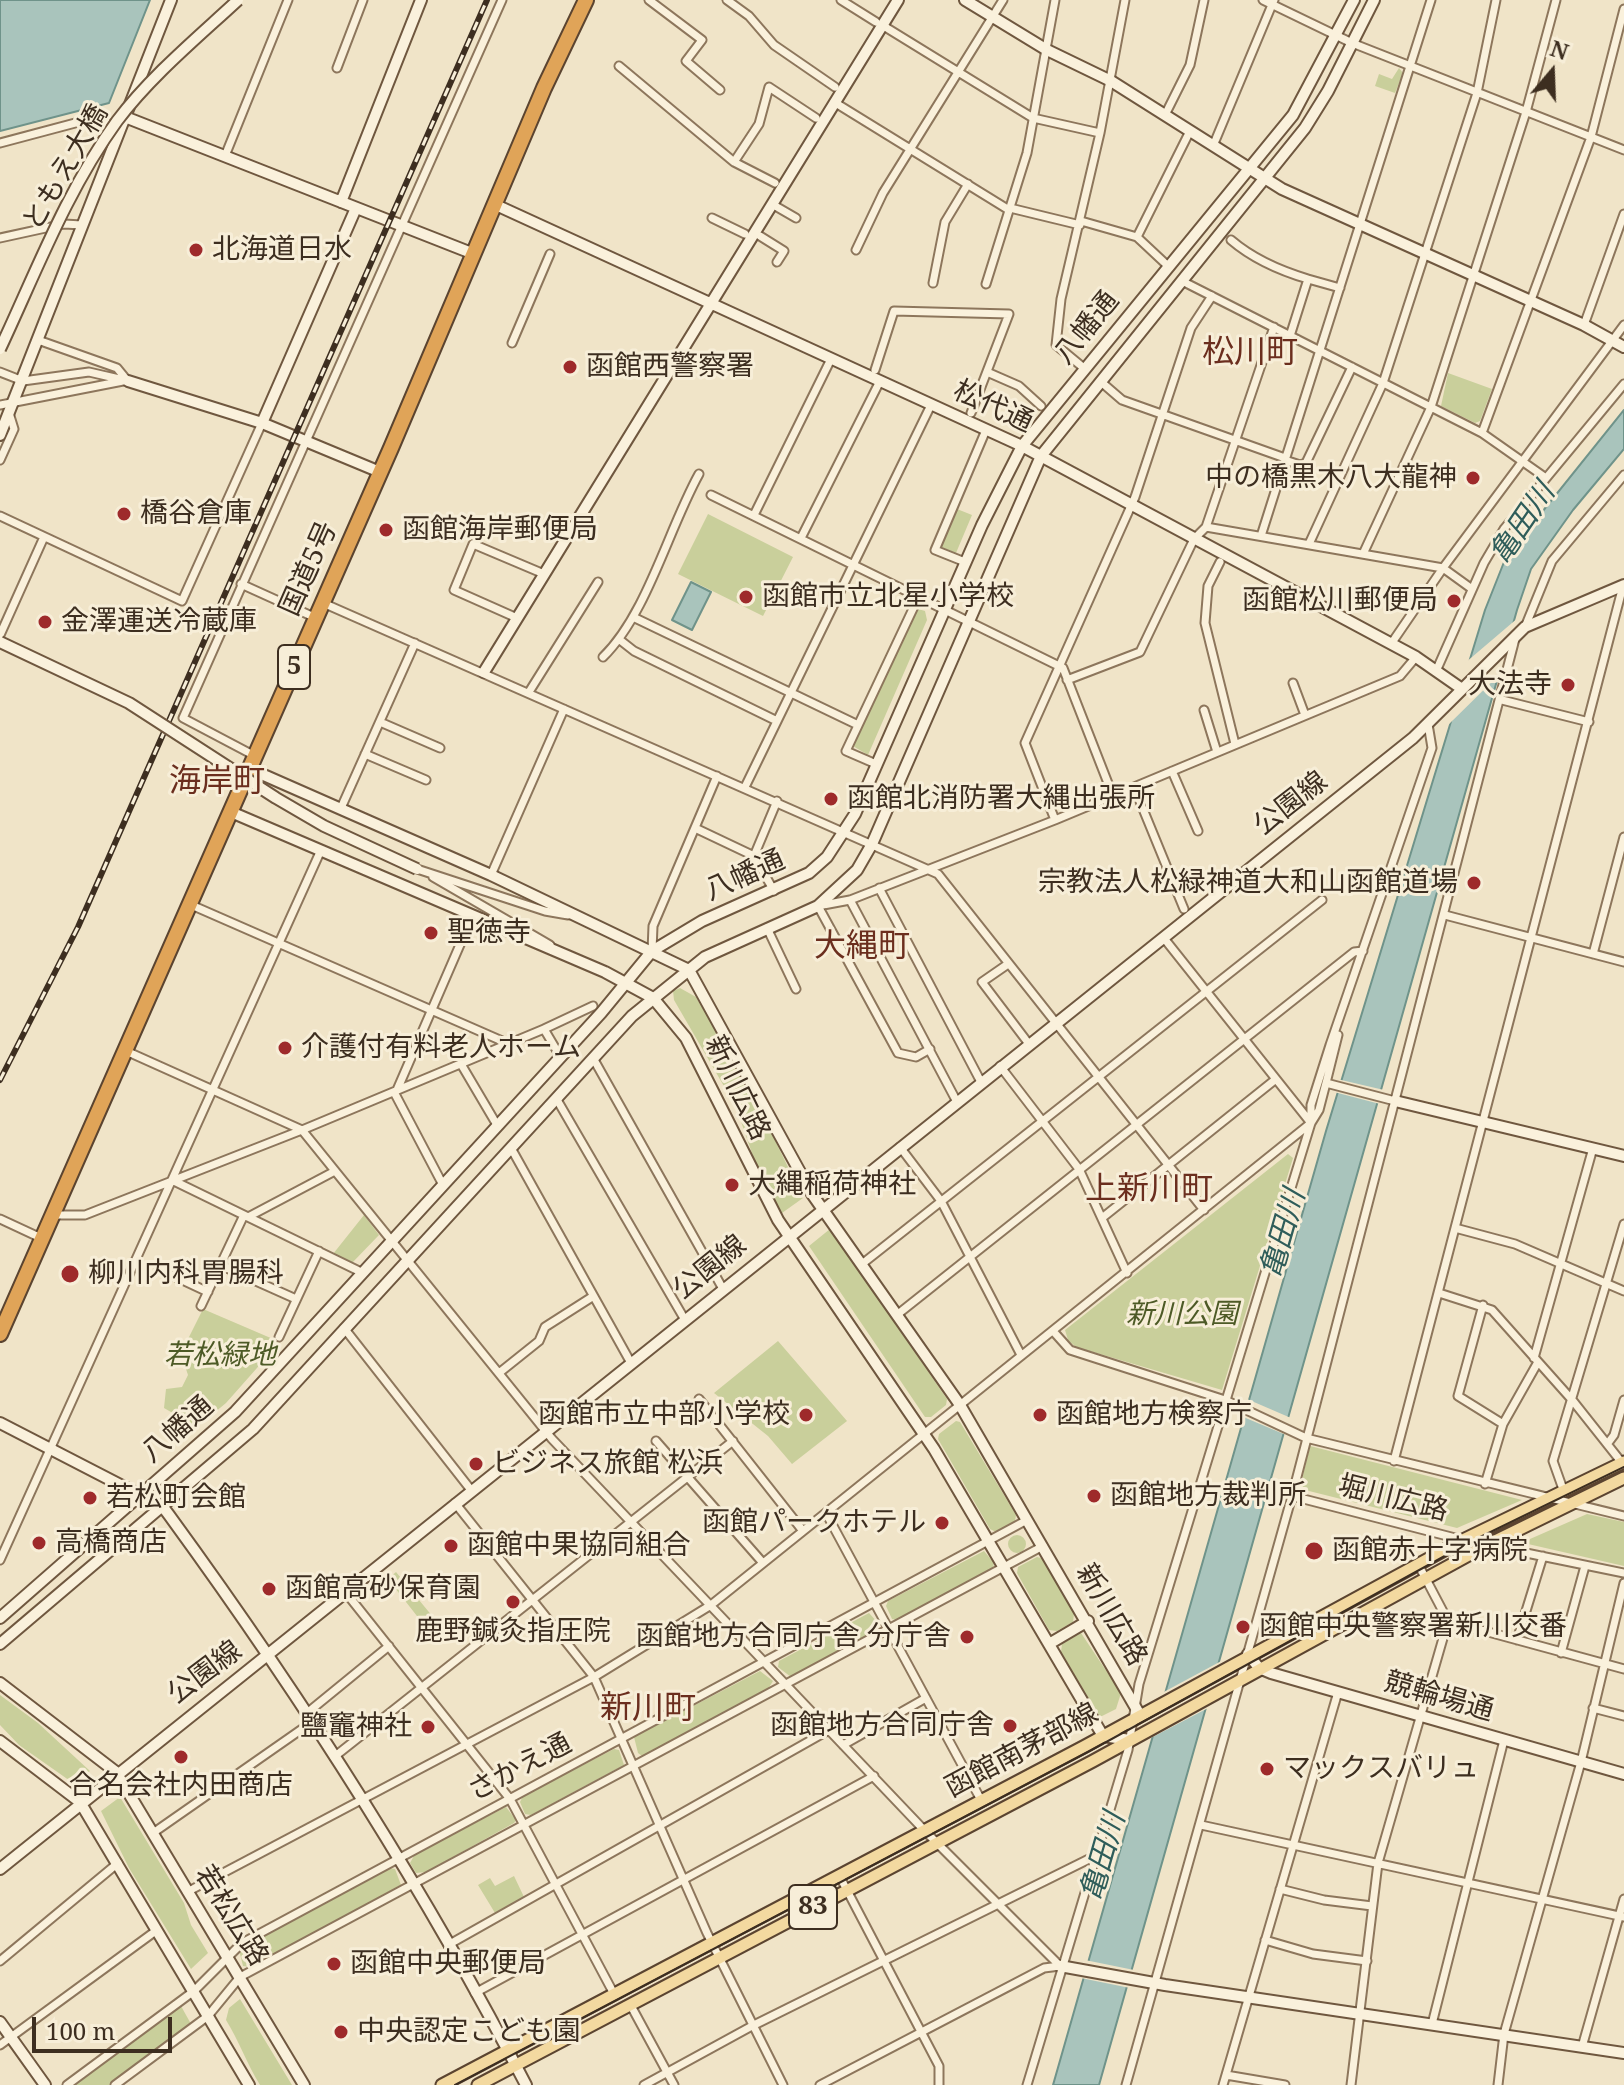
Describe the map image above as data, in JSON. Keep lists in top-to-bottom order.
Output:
{
  "streets": {
    "highway": ["国道5号", "5"],
    "main road": ["函館南茅部線", "83"],
    "street": [
      "ともえ大橋",
      "八幡通",
      "松代通",
      "公園線",
      "新川広路",
      "堀川広路",
      "競輪場通",
      "さかえ通",
      "若松広路"
    ]
  },
  "crossings": [
    ["八幡通", "松代通"],
    ["八幡通", "新川広路"],
    ["松代通", "国道5号"],
    ["松代通", "公園線"],
    ["国道5号", "新川広路"],
    ["公園線", "新川広路"],
    ["公園線", "若松広路"],
    ["新川広路", "函館南茅部線"],
    ["新川広路", "さかえ通"],
    ["堀川広路", "函館南茅部線"],
    ["堀川広路", "83"],
    ["競輪場通", "83"],
    ["函館南茅部線", "83"],
    ["さかえ通", "若松広路"]
  ],
  "districts": [
    "松川町",
    "海岸町",
    "大縄町",
    "上新川町",
    "新川町"
  ],
  "water": ["亀田川"],
  "parks": ["新川公園", "若松緑地"],
  "places": [
    "北海道日水",
    "函館西警察署",
    "中の橋黒木八大龍神",
    "橋谷倉庫",
    "函館海岸郵便局",
    "函館市立北星小学校",
    "函館松川郵便局",
    "金澤運送冷蔵庫",
    "大法寺",
    "函館北消防署大縄出張所",
    "宗教法人松緑神道大和山函館道場",
    "聖徳寺",
    "介護付有料老人ホーム",
    "大縄稲荷神社",
    "柳川内科胃腸科",
    "函館市立中部小学校",
    "函館地方検察庁",
    "ビジネス旅館 松浜",
    "函館地方裁判所",
    "若松町会館",
    "函館パークホテル",
    "高橋商店",
    "函館中果協同組合",
    "函館赤十字病院",
    "函館高砂保育園",
    "鹿野鍼灸指圧院",
    "函館中央警察署新川交番",
    "函館地方合同庁舎 分庁舎",
    "函館地方合同庁舎",
    "鹽竈神社",
    "合名会社内田商店",
    "マックスバリュ",
    "函館中央郵便局",
    "中央認定こども園"
  ],
  "scale_bar": "100 m",
  "north": "top"
}
